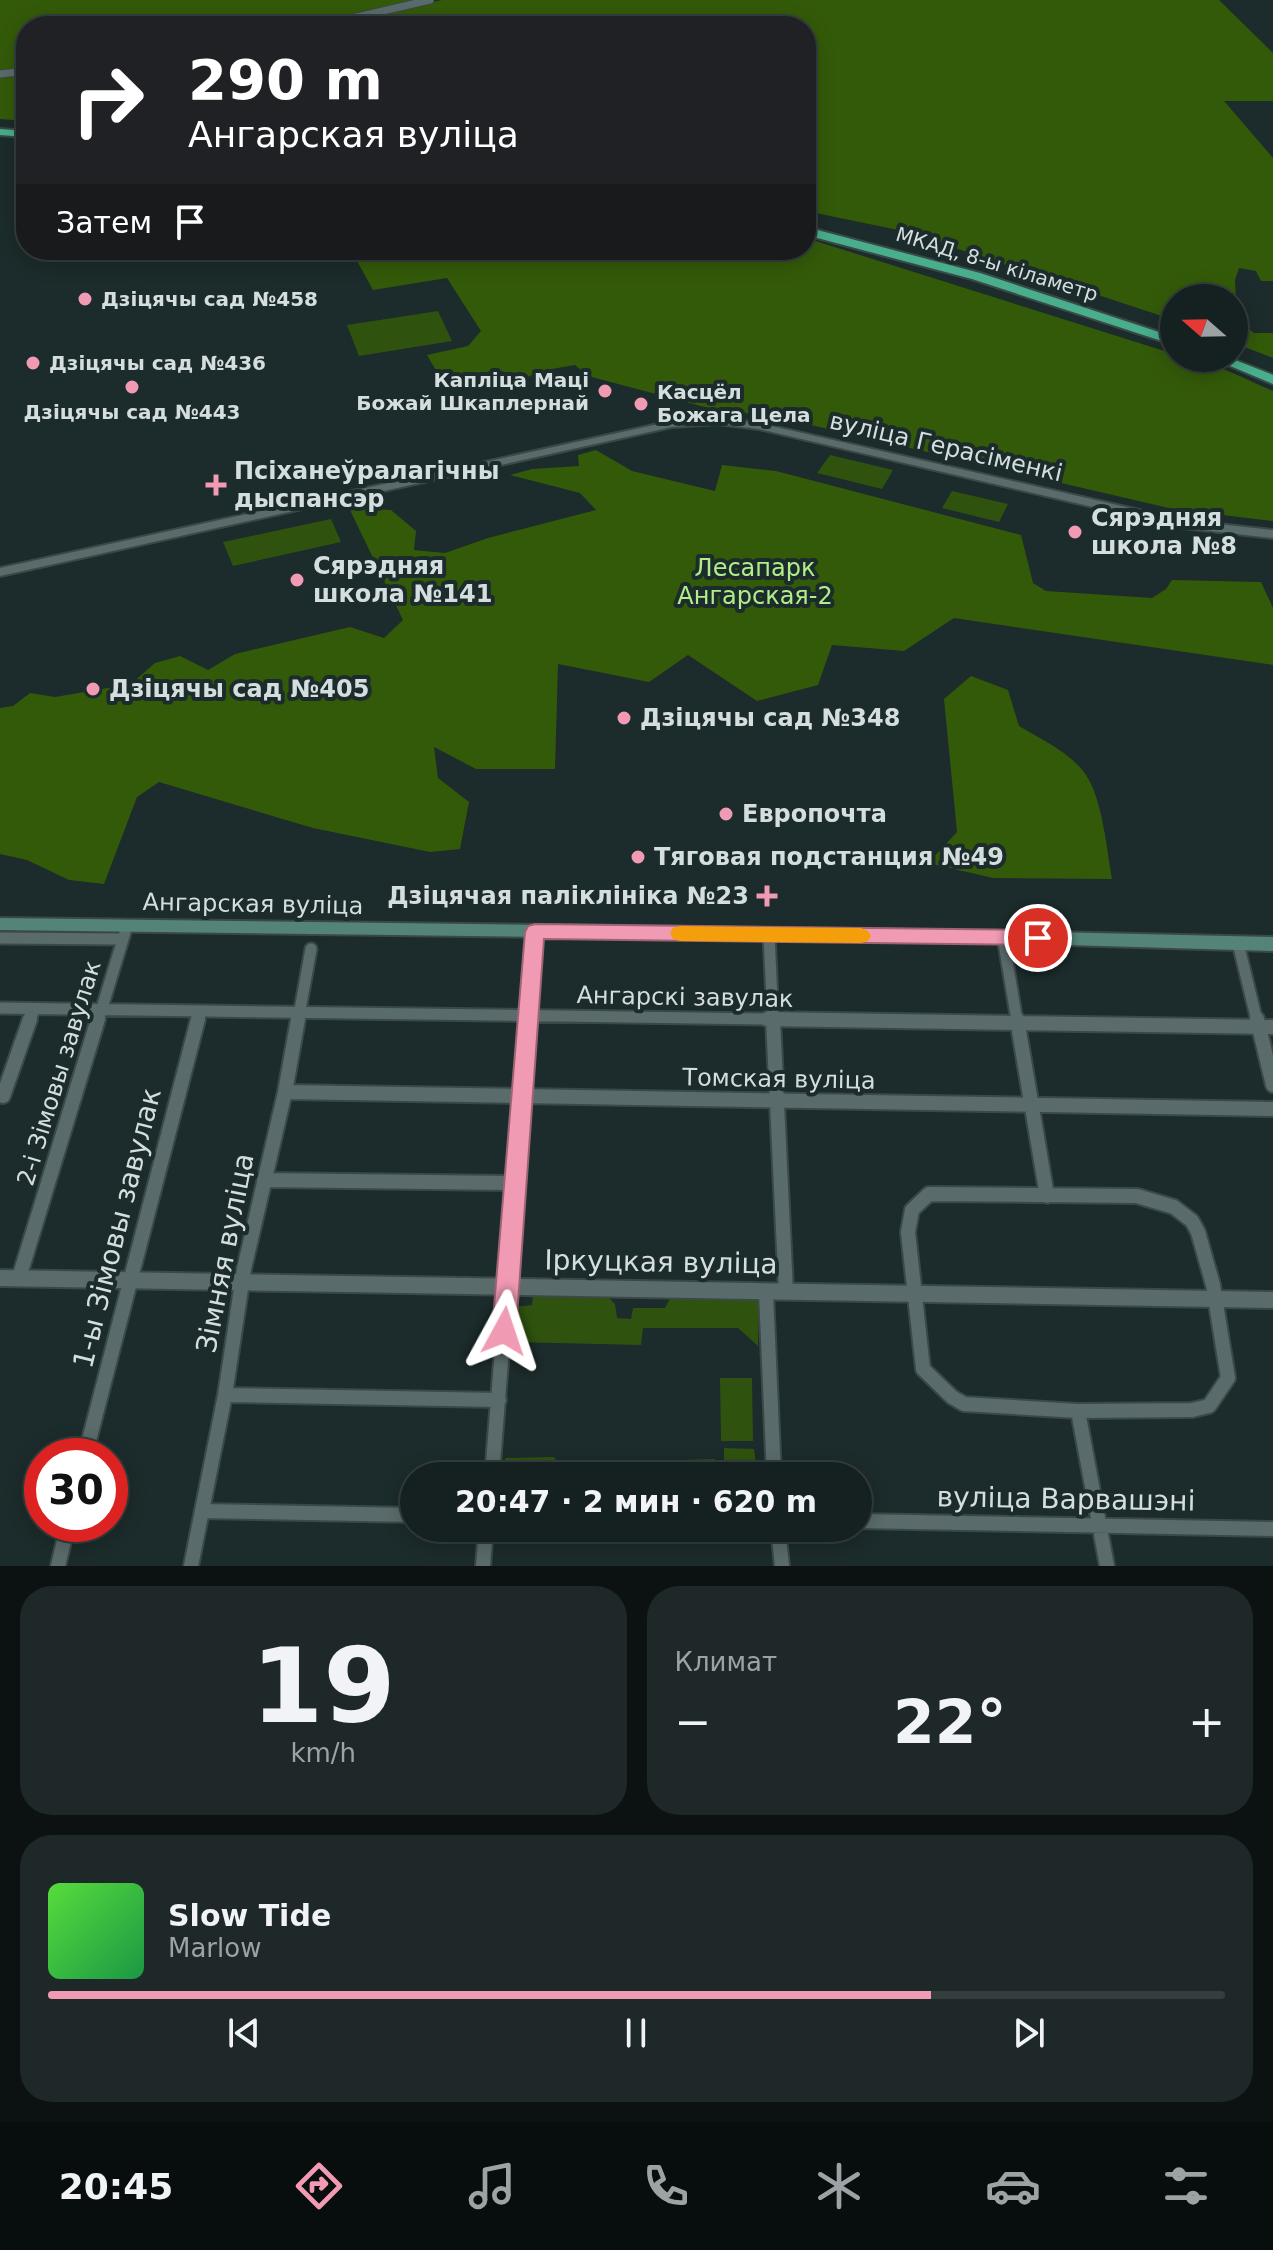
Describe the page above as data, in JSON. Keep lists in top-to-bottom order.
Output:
{
  "streets": {
    "highway": ["МКАД, 8-ы кіламетр"],
    "main road": ["Ангарская вуліца"],
    "street": [
      "вуліца Герасіменкі",
      "Ангарскі завулак",
      "2-і Зімовы завулак",
      "Томская вуліца",
      "1-ы Зімовы завулак",
      "Зімняя вуліца",
      "Іркуцкая вуліца",
      "вуліца Варвашэні"
    ]
  },
  "crossings": [
    ["Ангарская вуліца", "2-і Зімовы завулак"],
    ["Ангарскі завулак", "2-і Зімовы завулак"],
    ["Ангарскі завулак", "1-ы Зімовы завулак"],
    ["Ангарскі завулак", "Зімняя вуліца"],
    ["2-і Зімовы завулак", "Іркуцкая вуліца"],
    ["Томская вуліца", "Зімняя вуліца"],
    ["1-ы Зімовы завулак", "Іркуцкая вуліца"],
    ["Зімняя вуліца", "Іркуцкая вуліца"]
  ],
  "parks": ["Лесапарк Ангарская-2"],
  "places": {
    "other": [
      "Дзіцячы сад №458",
      "Дзіцячы сад №436",
      "Дзіцячы сад №443",
      "Капліца Маці Божай Шкаплернай",
      "Касцёл Божага Цела",
      "Сярэдняя школа №8",
      "Сярэдняя школа №141",
      "Дзіцячы сад №405",
      "Дзіцячы сад №348",
      "Европочта",
      "Тяговая подстанция №49"
    ],
    "health": ["Псіханеўралагічны дыспансэр", "Дзіцячая паліклініка №23"]
  },
  "north": "left",
  "page": {
    "turn": ["290 m", "Ангарская вуліца"],
    "then": "Затем",
    "limit": "30",
    "trip": "20:47 · 2 мин · 620 m",
    "tile": [
      ["19", "km/h"],
      "Климат"
    ],
    "heat": ["−", "22°", "+"],
    "song": ["Slow Tide", "Marlow"],
    "tabs": "20:45"
  }
}
